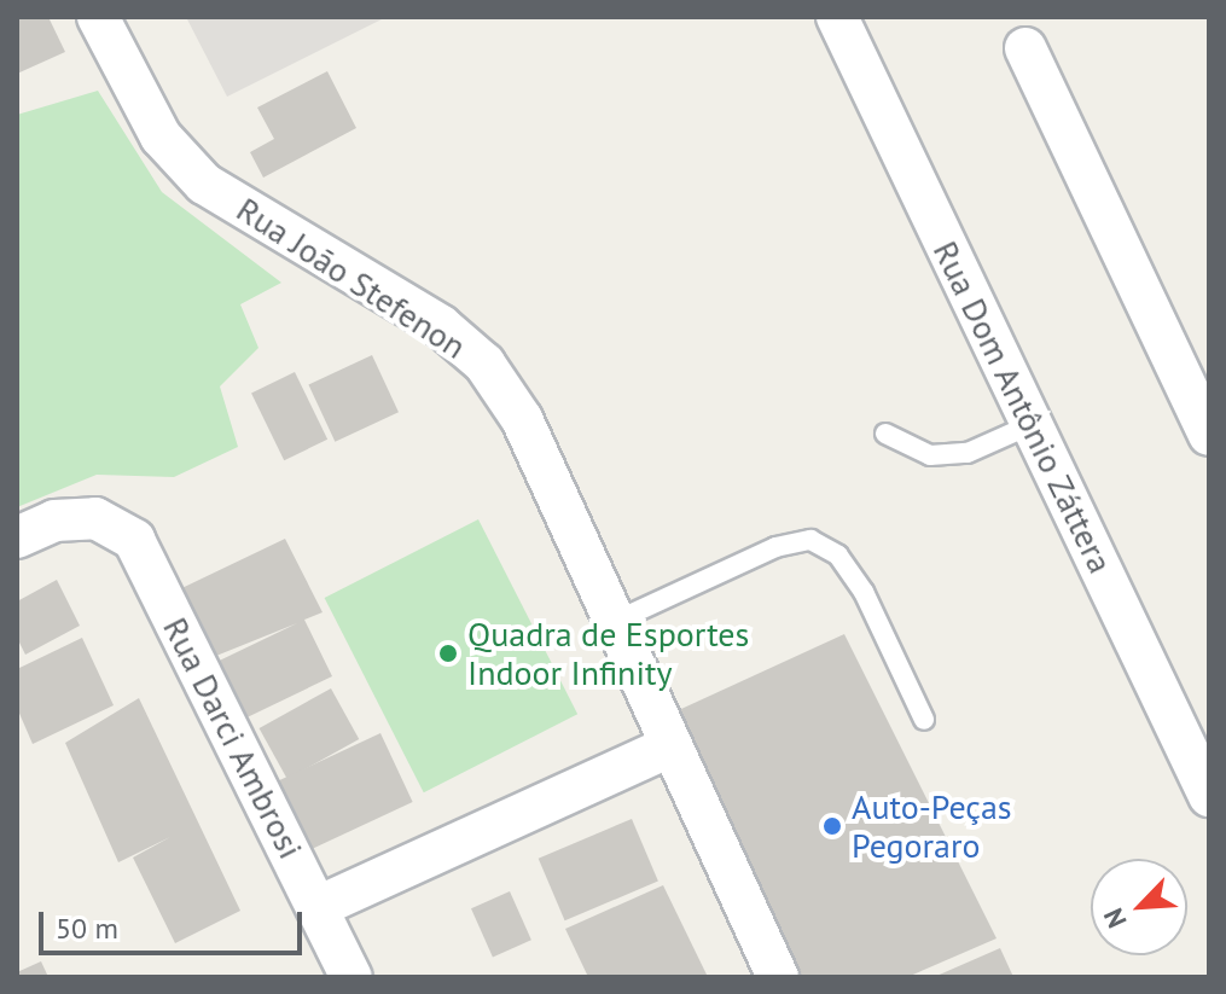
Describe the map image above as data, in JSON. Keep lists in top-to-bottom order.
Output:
{
  "streets": {
    "street": ["Rua João Stefenon", "Rua Dom Antônio Záttera", "Rua Darci Ambrosi"]
  },
  "places": ["Quadra de Esportes Indoor Infinity", "Auto-Peças Pegoraro"],
  "scale_bar": "50 m",
  "north": "bottom left"
}
